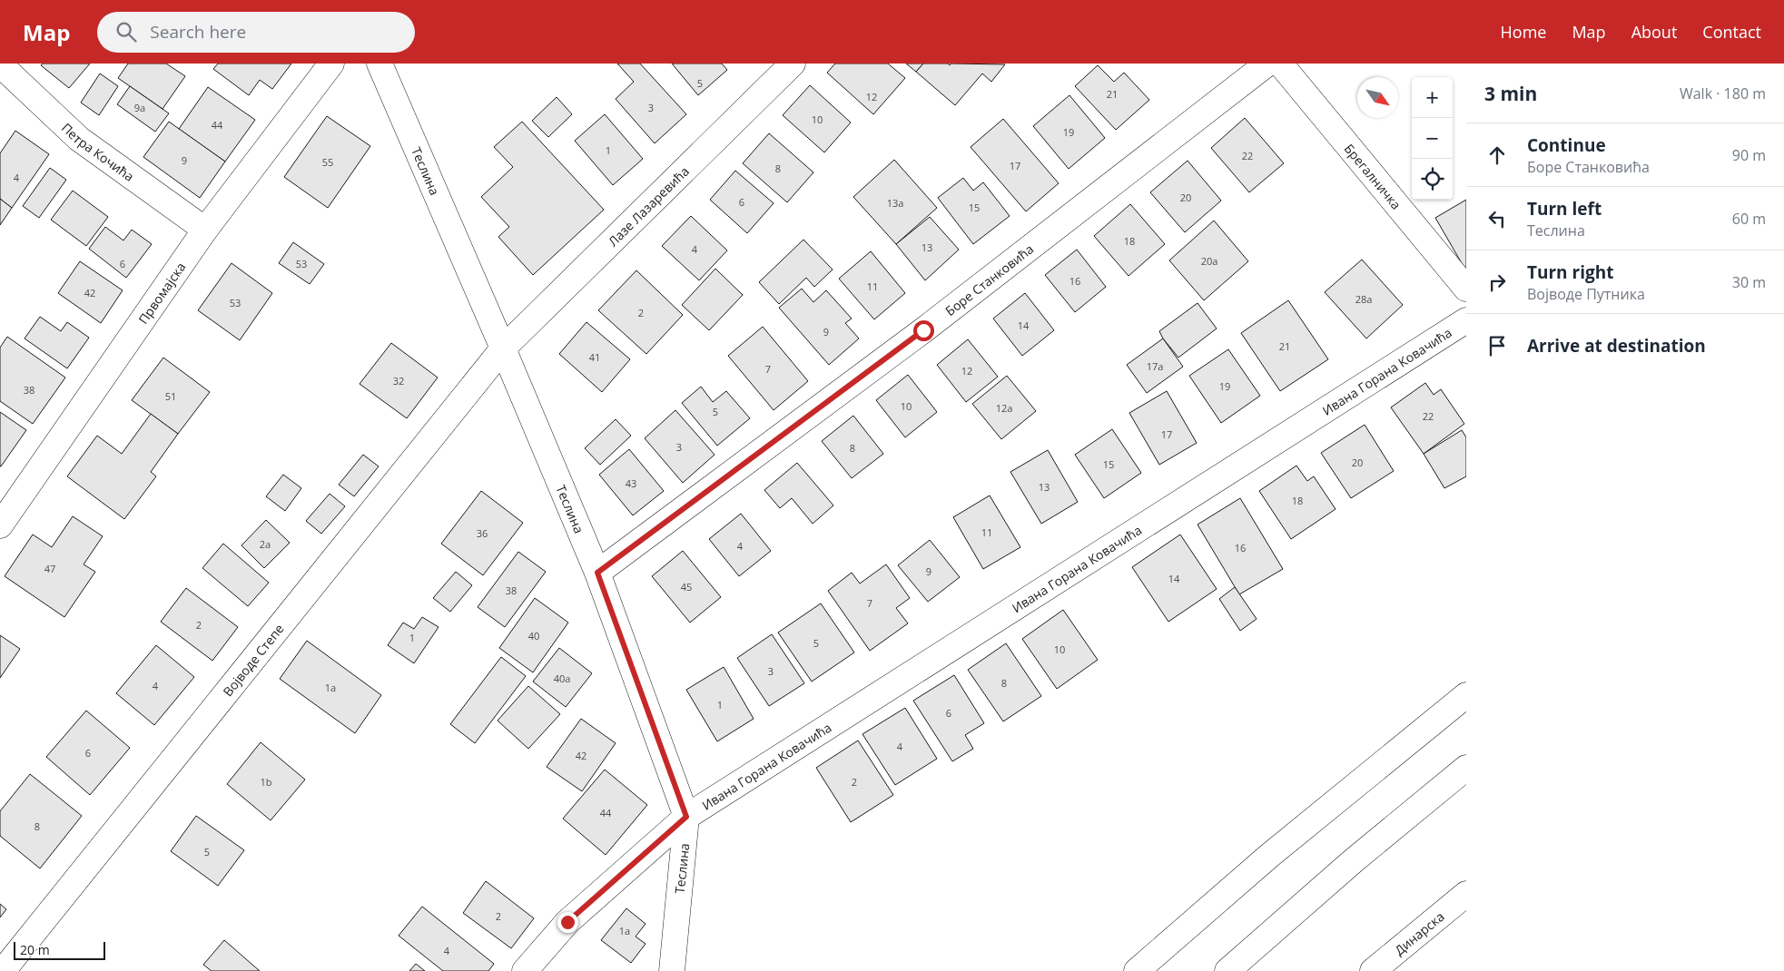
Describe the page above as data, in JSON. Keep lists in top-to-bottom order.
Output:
{
  "streets": {
    "main road": [
      "Петра Кочића",
      "Теслина",
      "Брегалничка",
      "Лазе Лазаревића",
      "Боре Станковића",
      "Првомајска",
      "Ивана Горана Ковачића",
      "Војводе Степе",
      "Динарска"
    ]
  },
  "crossings": [
    ["Петра Кочића", "Првомајска"],
    ["Теслина", "Лазе Лазаревића"],
    ["Теслина", "Боре Станковића"],
    ["Теслина", "Ивана Горана Ковачића"],
    ["Теслина", "Војводе Степе"],
    ["Лазе Лазаревића", "Војводе Степе"]
  ],
  "house_numbers": [
    "5",
    "21",
    "12",
    "9a",
    "3",
    "10",
    "44",
    "19",
    "1",
    "22",
    "9",
    "55",
    "17",
    "8",
    "4",
    "20",
    "6",
    "13a",
    "15",
    "18",
    "13",
    "4",
    "20a",
    "6",
    "53",
    "16",
    "11",
    "42",
    "28a",
    "53",
    "2",
    "14",
    "9",
    "21",
    "41",
    "17a",
    "7",
    "12",
    "32",
    "19",
    "38",
    "51",
    "10",
    "12a",
    "5",
    "22",
    "17",
    "3",
    "8",
    "20",
    "15",
    "43",
    "13",
    "18",
    "11",
    "36",
    "2a",
    "4",
    "16",
    "47",
    "9",
    "14",
    "45",
    "38",
    "7",
    "2",
    "40",
    "1",
    "5",
    "10",
    "3",
    "40a",
    "8",
    "4",
    "1a",
    "1",
    "6",
    "4",
    "6",
    "42",
    "1b",
    "2",
    "44",
    "8",
    "5",
    "2",
    "1a",
    "4"
  ],
  "scale_bar": "20 m",
  "north": "bottom right",
  "page": {
    "header": "Map",
    "search": "Search here",
    "nav": [
      "Home",
      "Map",
      "About",
      "Contact"
    ],
    "heading": ["3 min", "Walk · 180 m"],
    "map_buttons": ["+", "−"],
    "list": [
      ["Continue", "Боре Станковића", "90 m"],
      ["Turn left", "Теслина", "60 m"],
      ["Turn right", "Војводе Путника", "30 m"],
      "Arrive at destination"
    ],
    "scale": "20 m"
  }
}
